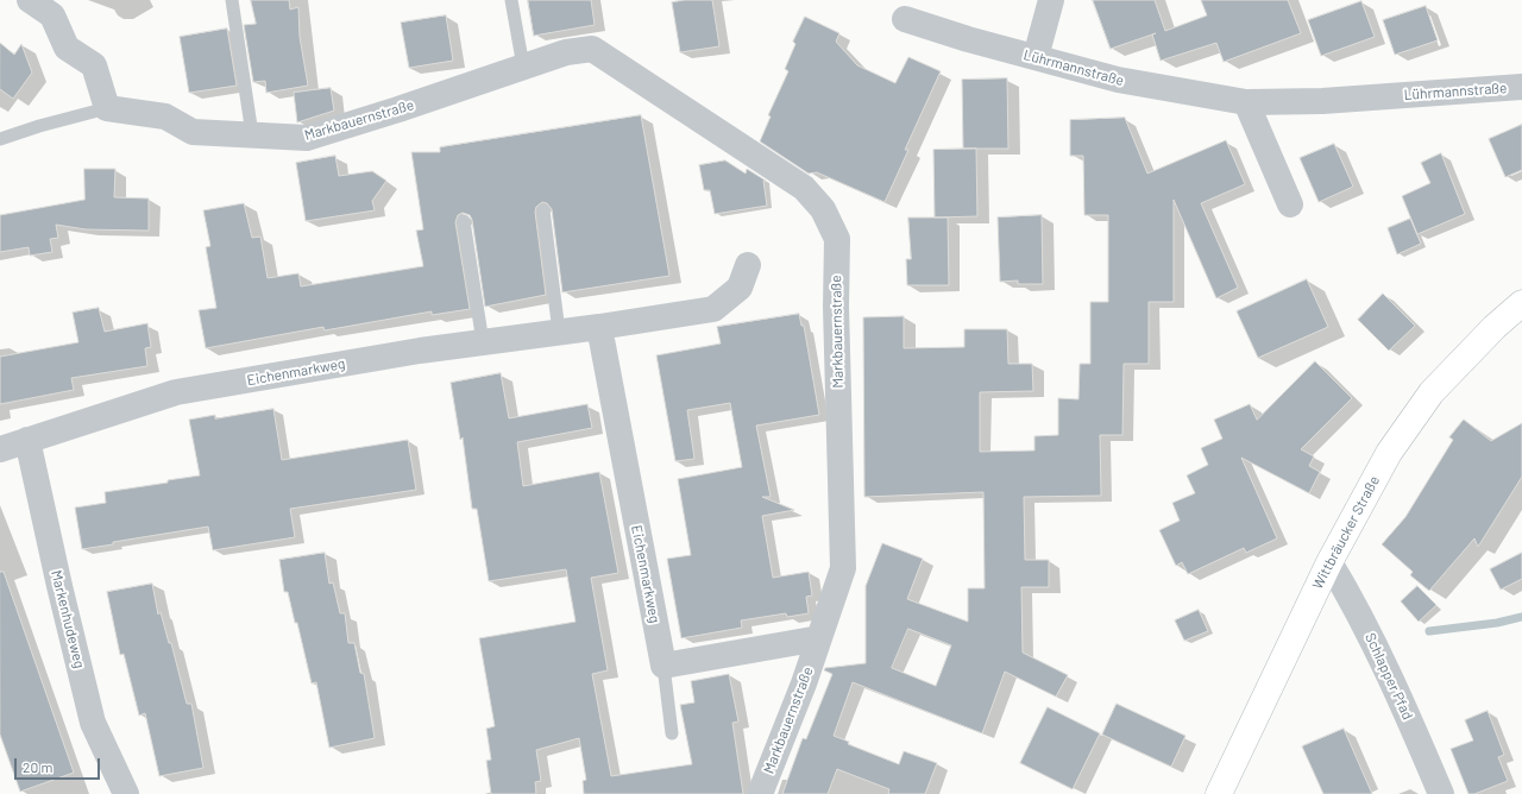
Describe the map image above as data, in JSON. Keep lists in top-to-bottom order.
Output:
{
  "streets": {
    "main road": ["Wittbräucker Straße"],
    "street": [
      "Lührmannstraße",
      "Markbauernstraße",
      "Eichenmarkweg",
      "Markenhudeweg",
      "Schlapper Pfad"
    ]
  },
  "crossings": [
    ["Eichenmarkweg", "Markenhudeweg"],
    ["Wittbräucker Straße", "Schlapper Pfad"]
  ],
  "scale_bar": "20 m"
}
